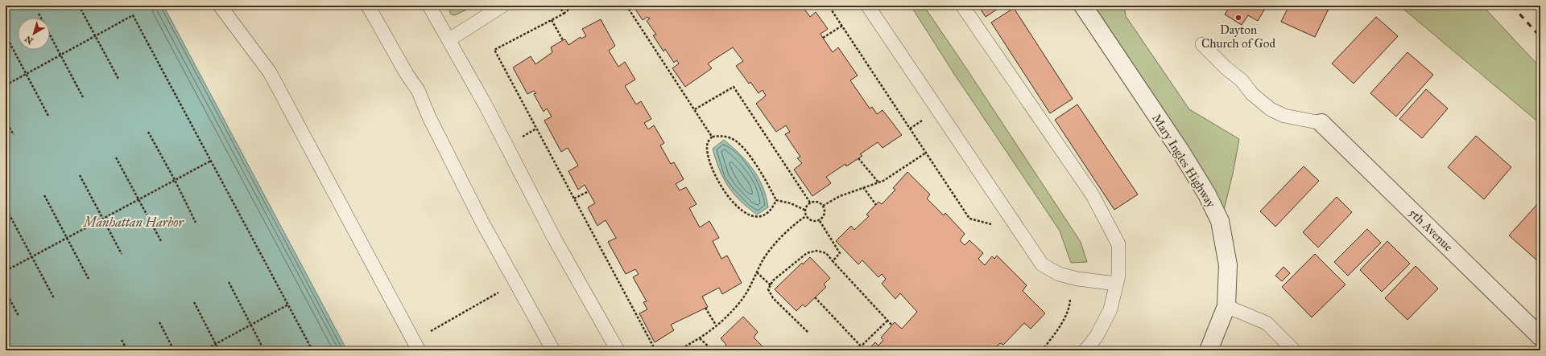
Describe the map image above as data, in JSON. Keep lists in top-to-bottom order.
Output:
{
  "streets": {
    "street": ["Mary Ingles Highway", "5th Avenue"]
  },
  "water": ["Manhattan Harbor"],
  "places": ["Dayton Church of God"],
  "north": "bottom left"
}
